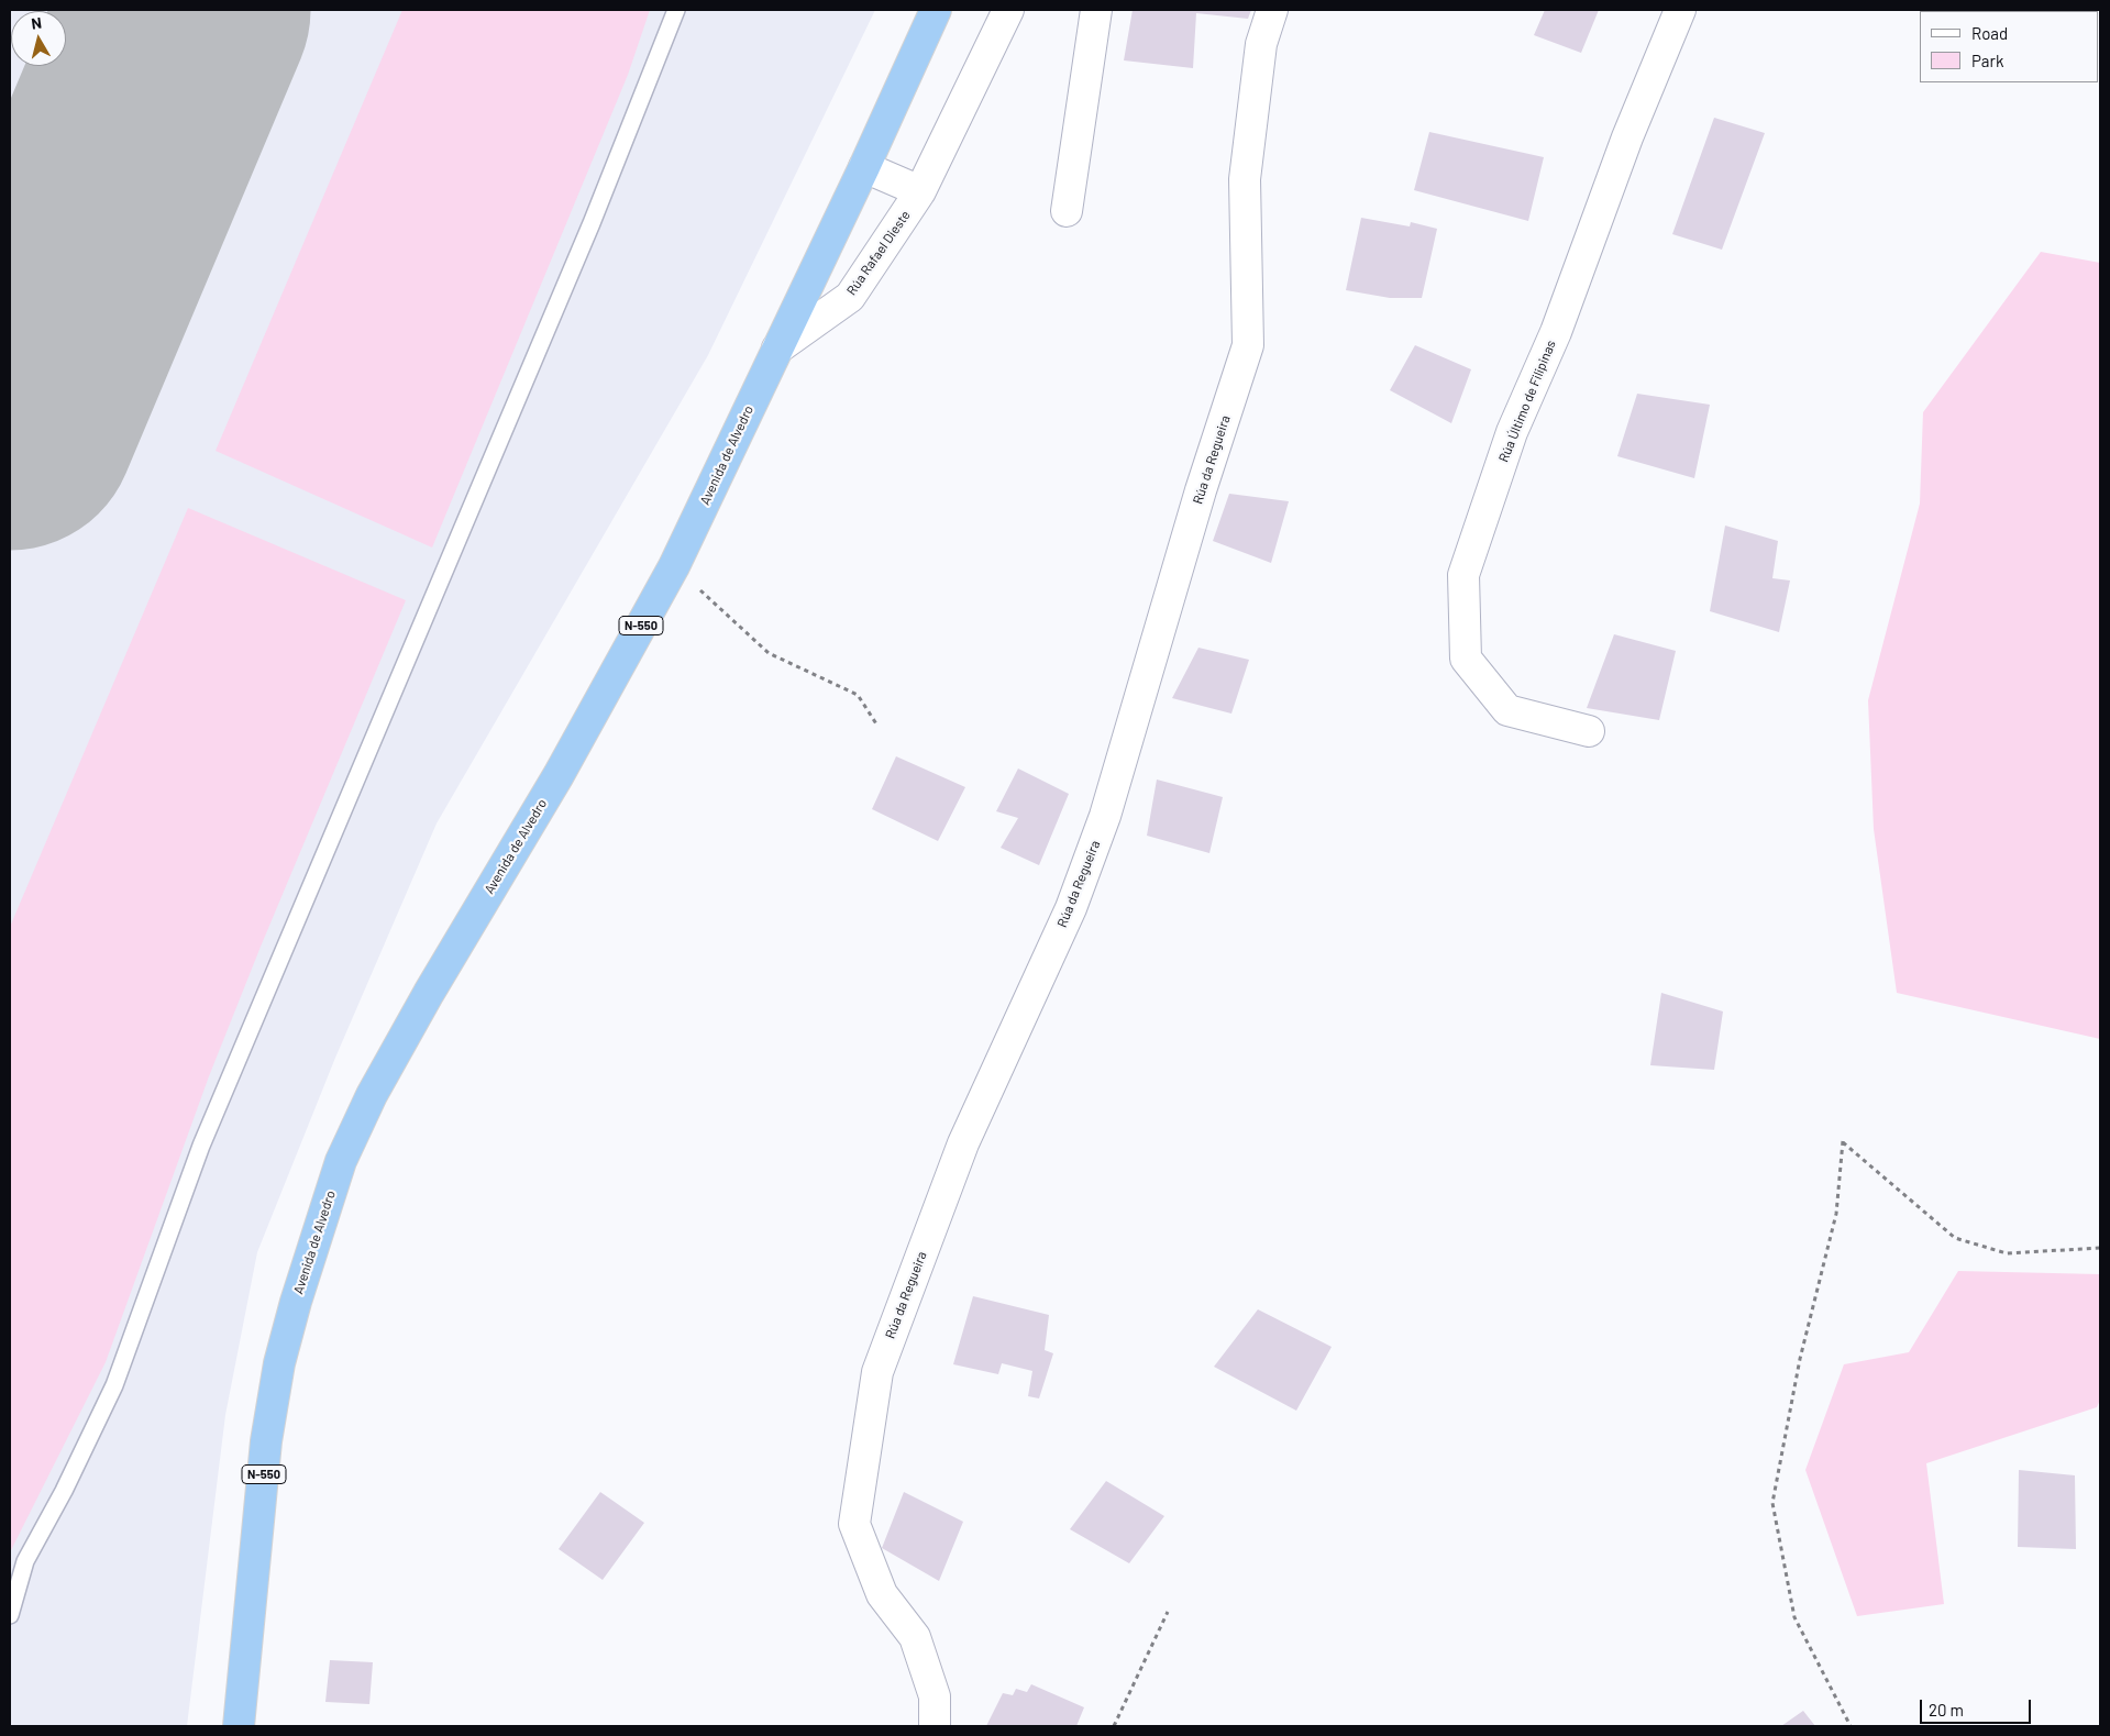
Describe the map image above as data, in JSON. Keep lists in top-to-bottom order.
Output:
{
  "streets": {
    "highway": ["Avenida de Alvedro", "N-550"],
    "street": ["Rúa Rafael Dieste", "Rúa Último de Filipinas", "Rúa da Regueira"]
  },
  "crossings": [
    ["Rúa Rafael Dieste", "Avenida de Alvedro"]
  ],
  "legend": ["Road", "Park"],
  "scale_bar": "20 m",
  "north": "top"
}
